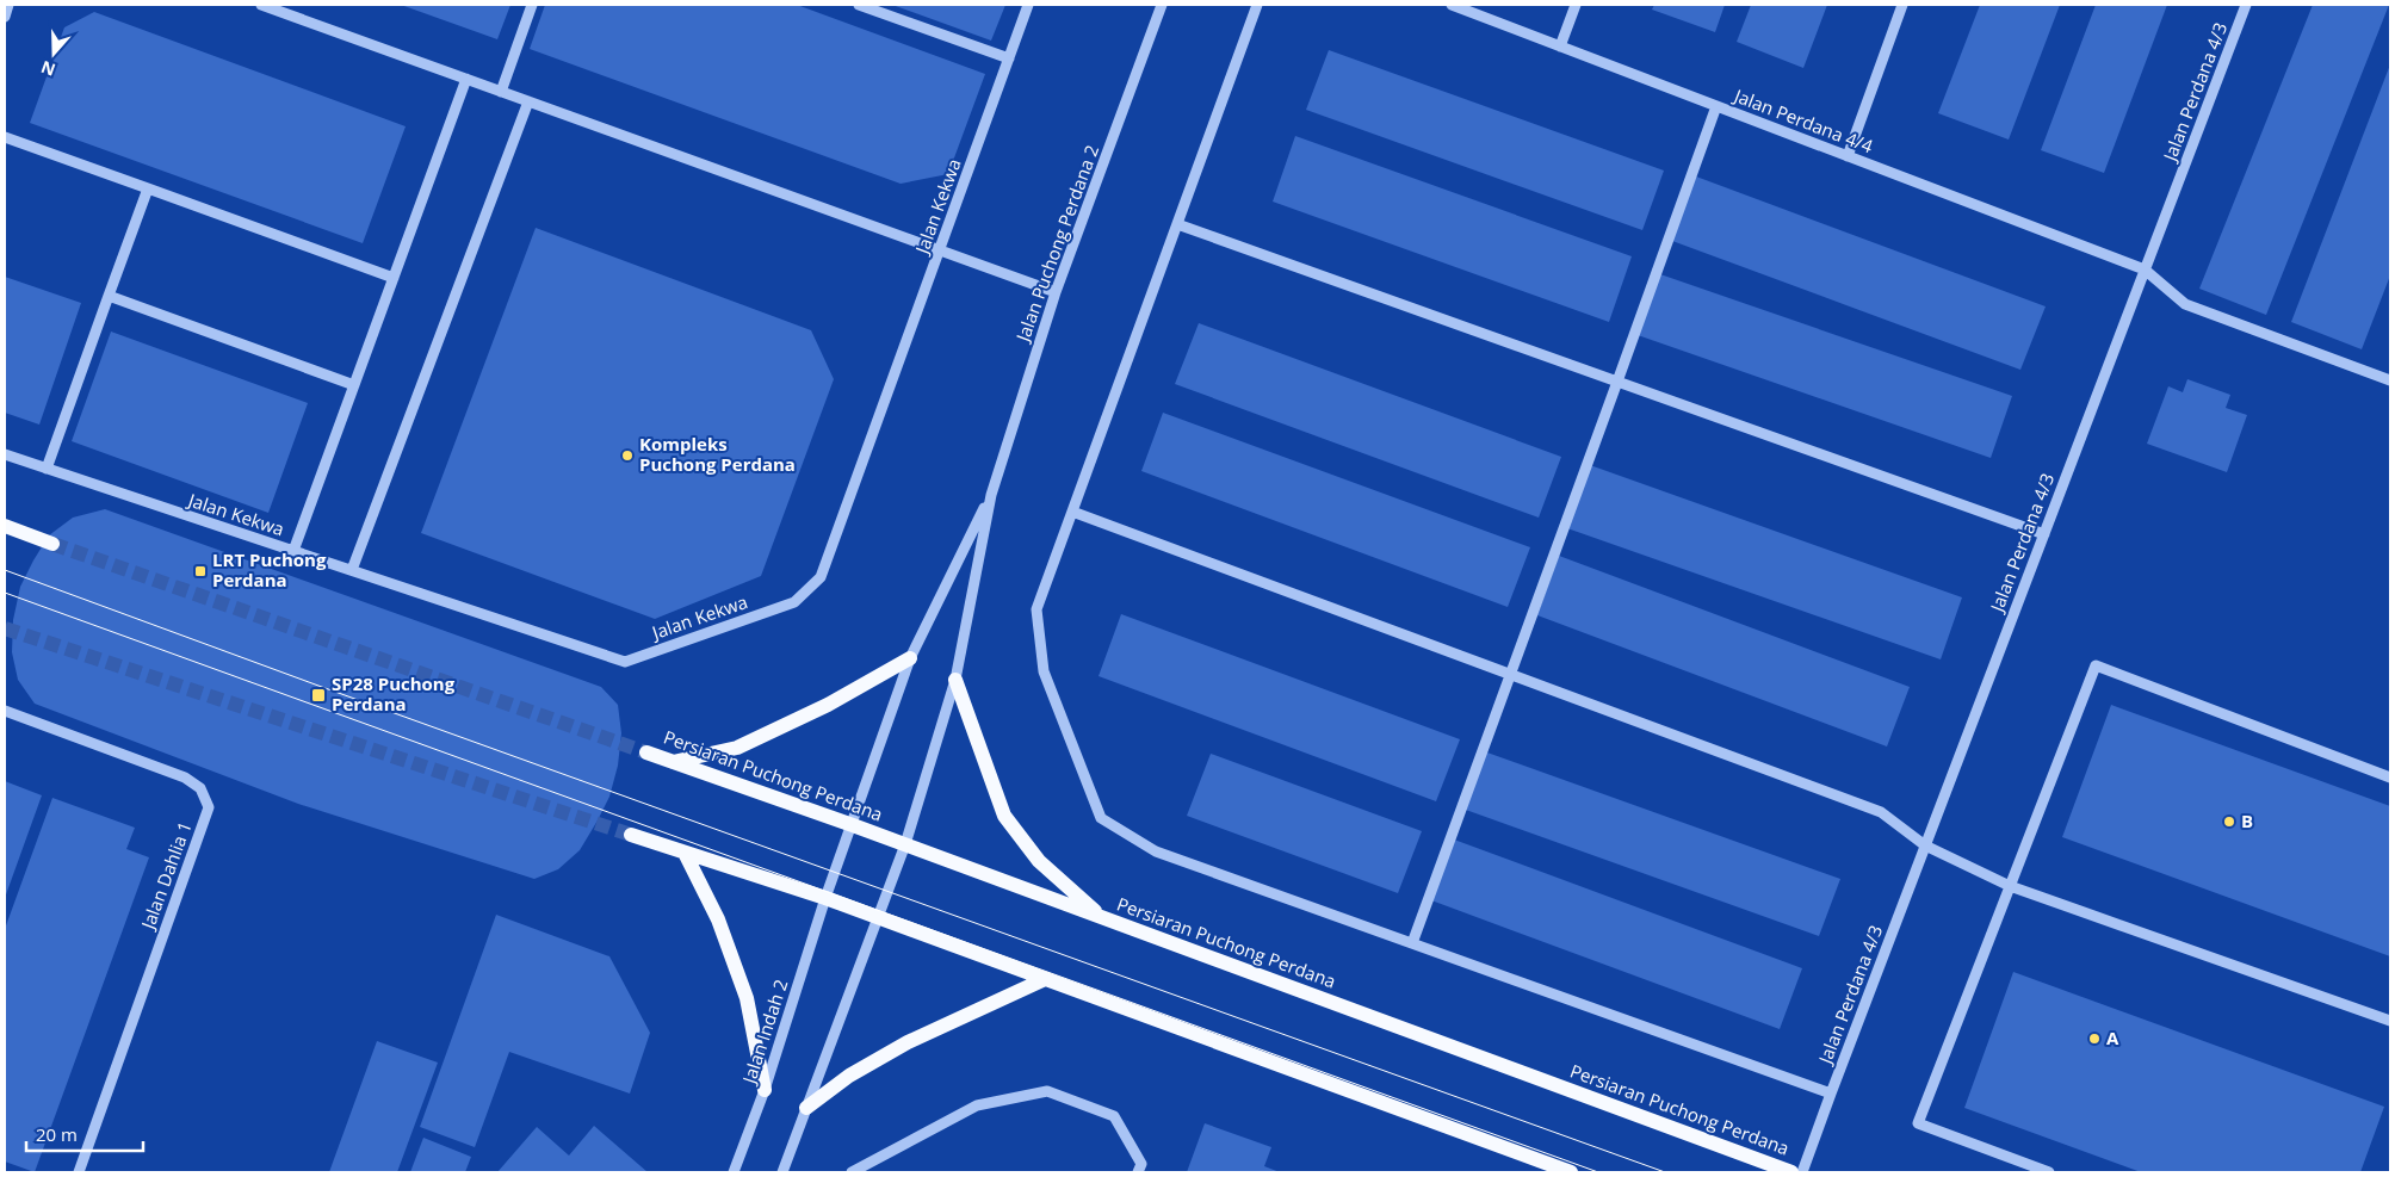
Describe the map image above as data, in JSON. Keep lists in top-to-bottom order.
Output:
{
  "streets": {
    "main road": ["Persiaran Puchong Perdana"],
    "street": [
      "Jalan Perdana 4/3",
      "Jalan Perdana 4/4",
      "Jalan Kekwa",
      "Jalan Puchong Perdana 2",
      "Jalan Dahlia 1",
      "Jalan Indah 2"
    ]
  },
  "crossings": [
    ["Jalan Perdana 4/3", "Jalan Perdana 4/4"],
    ["Jalan Puchong Perdana 2", "Persiaran Puchong Perdana"],
    ["Jalan Puchong Perdana 2", "Jalan Indah 2"],
    ["Persiaran Puchong Perdana", "Jalan Indah 2"]
  ],
  "places": {
    "other": ["Kompleks Puchong Perdana", "B", "A"],
    "transit": ["LRT Puchong Perdana", "SP28 Puchong Perdana"]
  },
  "scale_bar": "20 m",
  "north": "bottom"
}
